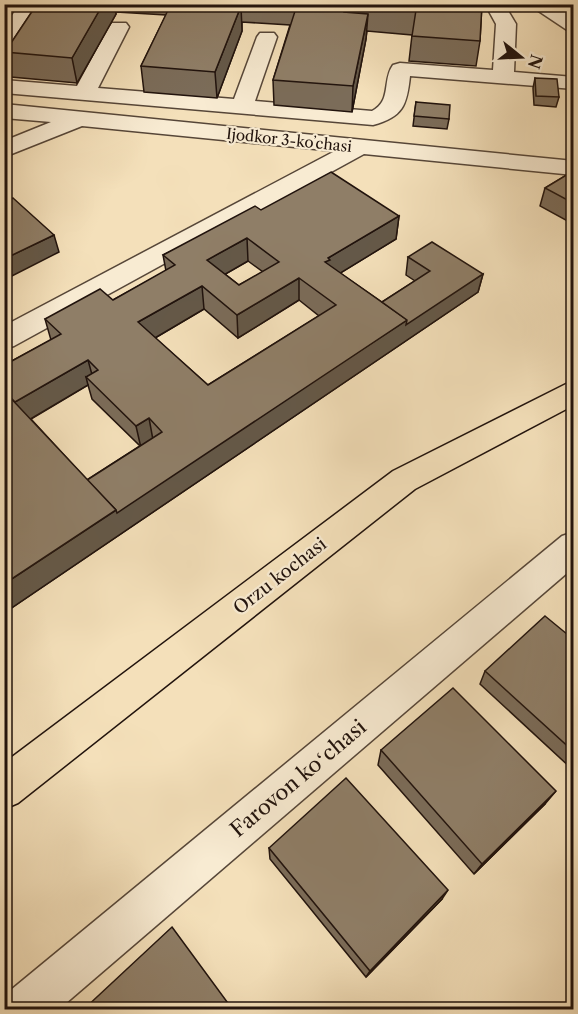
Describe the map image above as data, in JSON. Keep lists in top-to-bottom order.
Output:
{
  "streets": {
    "main road": ["Orzu kochasi"],
    "street": ["Ijodkor 3-koʼchasi", "Farovon koʻchasi"]
  },
  "north": "right"
}
